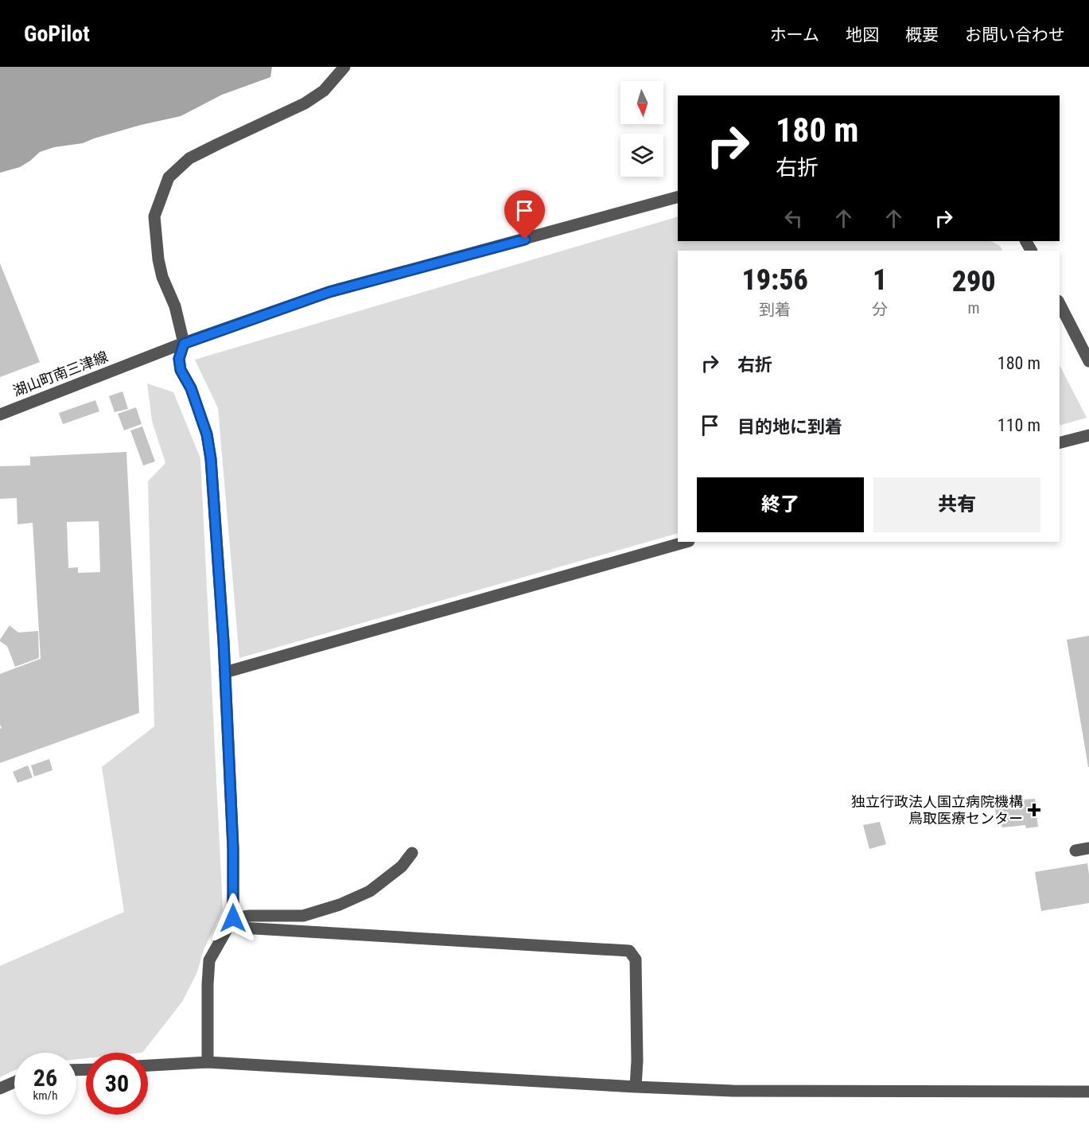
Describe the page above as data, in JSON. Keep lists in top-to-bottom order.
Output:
{
  "streets": {
    "street": ["湖山町南三津線"]
  },
  "places": {
    "health": ["独立行政法人国立病院機構 鳥取医療センター"]
  },
  "north": "bottom",
  "page": {
    "header": "GoPilot",
    "nav": [
      "ホーム",
      "地図",
      "概要",
      "お問い合わせ"
    ],
    "turn": ["180 m", "右折"],
    "eta": [
      "19:56",
      "到着",
      "1",
      "分",
      "290",
      "m"
    ],
    "list": [
      {
        "name": "右折",
        "value": "180 m"
      },
      {
        "name": "目的地に到着",
        "value": "110 m"
      }
    ],
    "buttons": ["終了", "共有"],
    "speed": "26 km/h",
    "limit": "30"
  }
}
